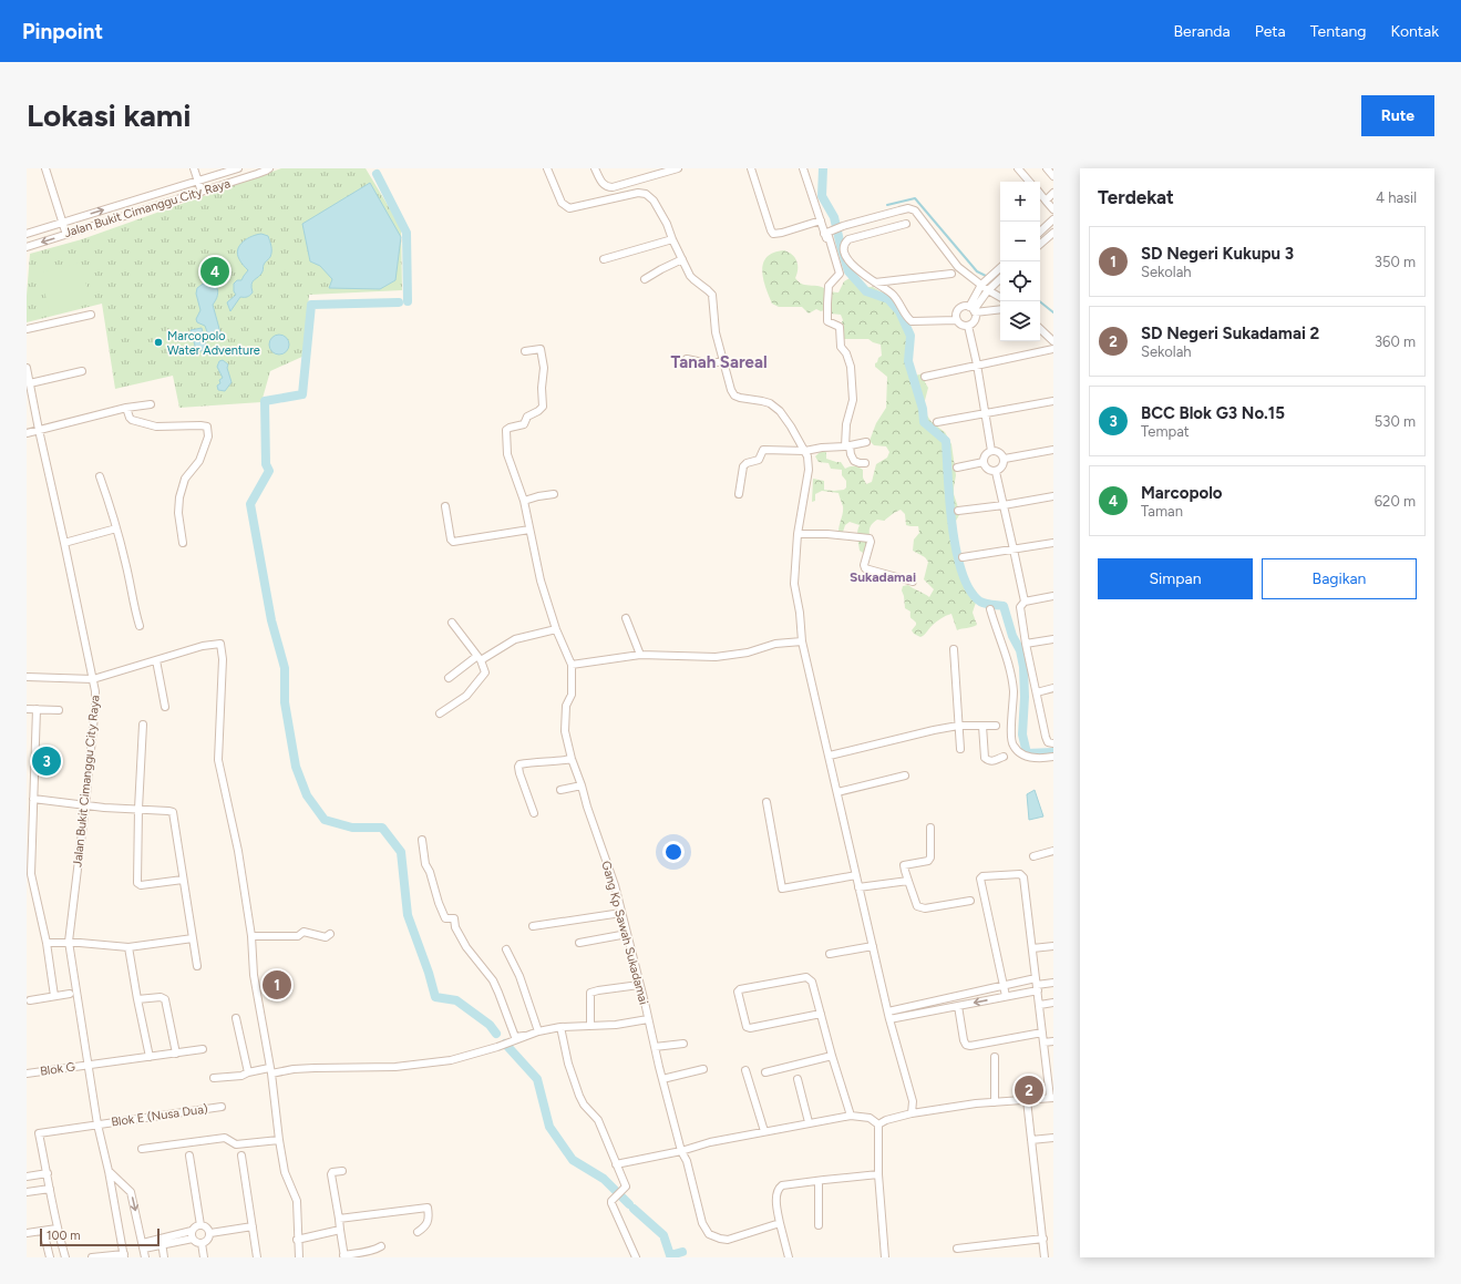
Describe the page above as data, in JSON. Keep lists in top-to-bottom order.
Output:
{
  "streets": {
    "street": [
      "Jalan Bukit Cimanggu City Raya",
      "Gang Kp Sawah Sukadamai",
      "Blok G",
      "Blok E (Nusa Dua)"
    ]
  },
  "crossings": [
    ["Jalan Bukit Cimanggu City Raya", "Blok G"],
    ["Jalan Bukit Cimanggu City Raya", "Blok E (Nusa Dua)"]
  ],
  "districts": ["Tanah Sareal", "Sukadamai"],
  "places": ["Marcopolo Water Adventure"],
  "scale_bar": "100 m",
  "page": {
    "header": "Pinpoint",
    "nav": [
      "Beranda",
      "Peta",
      "Tentang",
      "Kontak"
    ],
    "buttons": [
      "Rute",
      ["Simpan", "Bagikan"]
    ],
    "title": "Lokasi kami",
    "heading": ["Terdekat", "4 hasil"],
    "map_buttons": ["+", "−"],
    "list": [
      {
        "mark": "1",
        "name": "SD Negeri Kukupu 3",
        "note": "Sekolah",
        "value": "350 m"
      },
      {
        "mark": "2",
        "name": "SD Negeri Sukadamai 2",
        "note": "Sekolah",
        "value": "360 m"
      },
      {
        "mark": "3",
        "name": "BCC Blok G3 No.15",
        "note": "Tempat",
        "value": "530 m"
      },
      {
        "mark": "4",
        "name": "Marcopolo",
        "note": "Taman",
        "value": "620 m"
      }
    ],
    "pins": [
      "4",
      "3",
      "1",
      "2"
    ],
    "scale": "100 m"
  }
}
